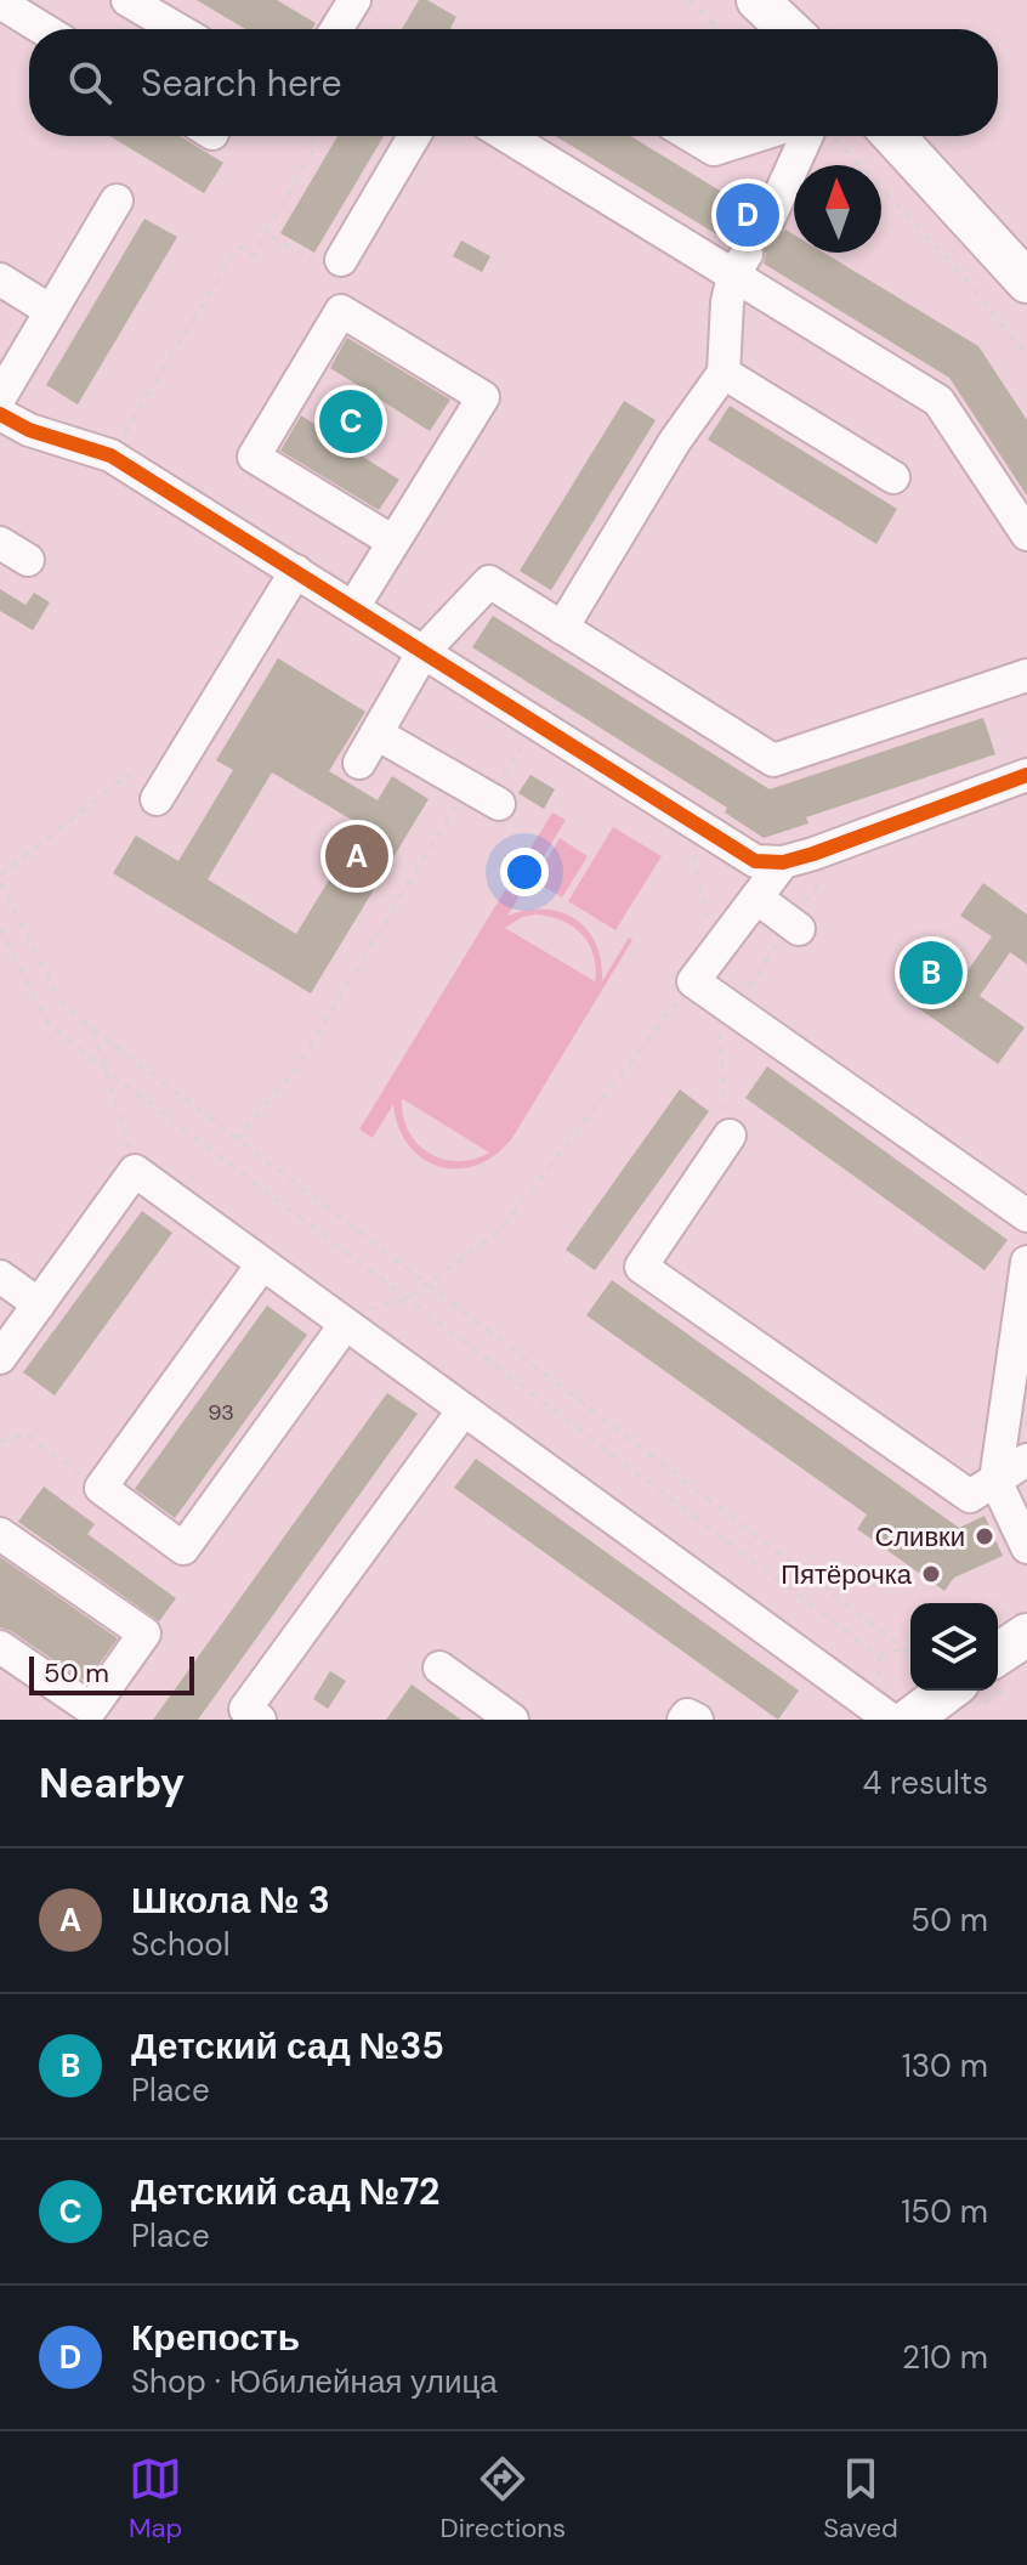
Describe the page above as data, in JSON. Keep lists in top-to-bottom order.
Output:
{
  "places": ["Сливки", "Пятёрочка"],
  "house_numbers": ["93"],
  "scale_bar": "50 m",
  "north": "top",
  "page": {
    "search": "Search here",
    "pins": [
      "D",
      "C",
      "A",
      "B"
    ],
    "scale": "50 m",
    "heading": ["Nearby", "4 results"],
    "list": [
      {
        "mark": "A",
        "name": "Школа № 3",
        "note": "School",
        "value": "50 m"
      },
      {
        "mark": "B",
        "name": "Детский сад №35",
        "note": "Place",
        "value": "130 m"
      },
      {
        "mark": "C",
        "name": "Детский сад №72",
        "note": "Place",
        "value": "150 m"
      },
      {
        "mark": "D",
        "name": "Крепость",
        "note": "Shop · Юбилейная улица",
        "value": "210 m"
      }
    ],
    "nav": ["Map", "Directions", "Saved"]
  }
}
